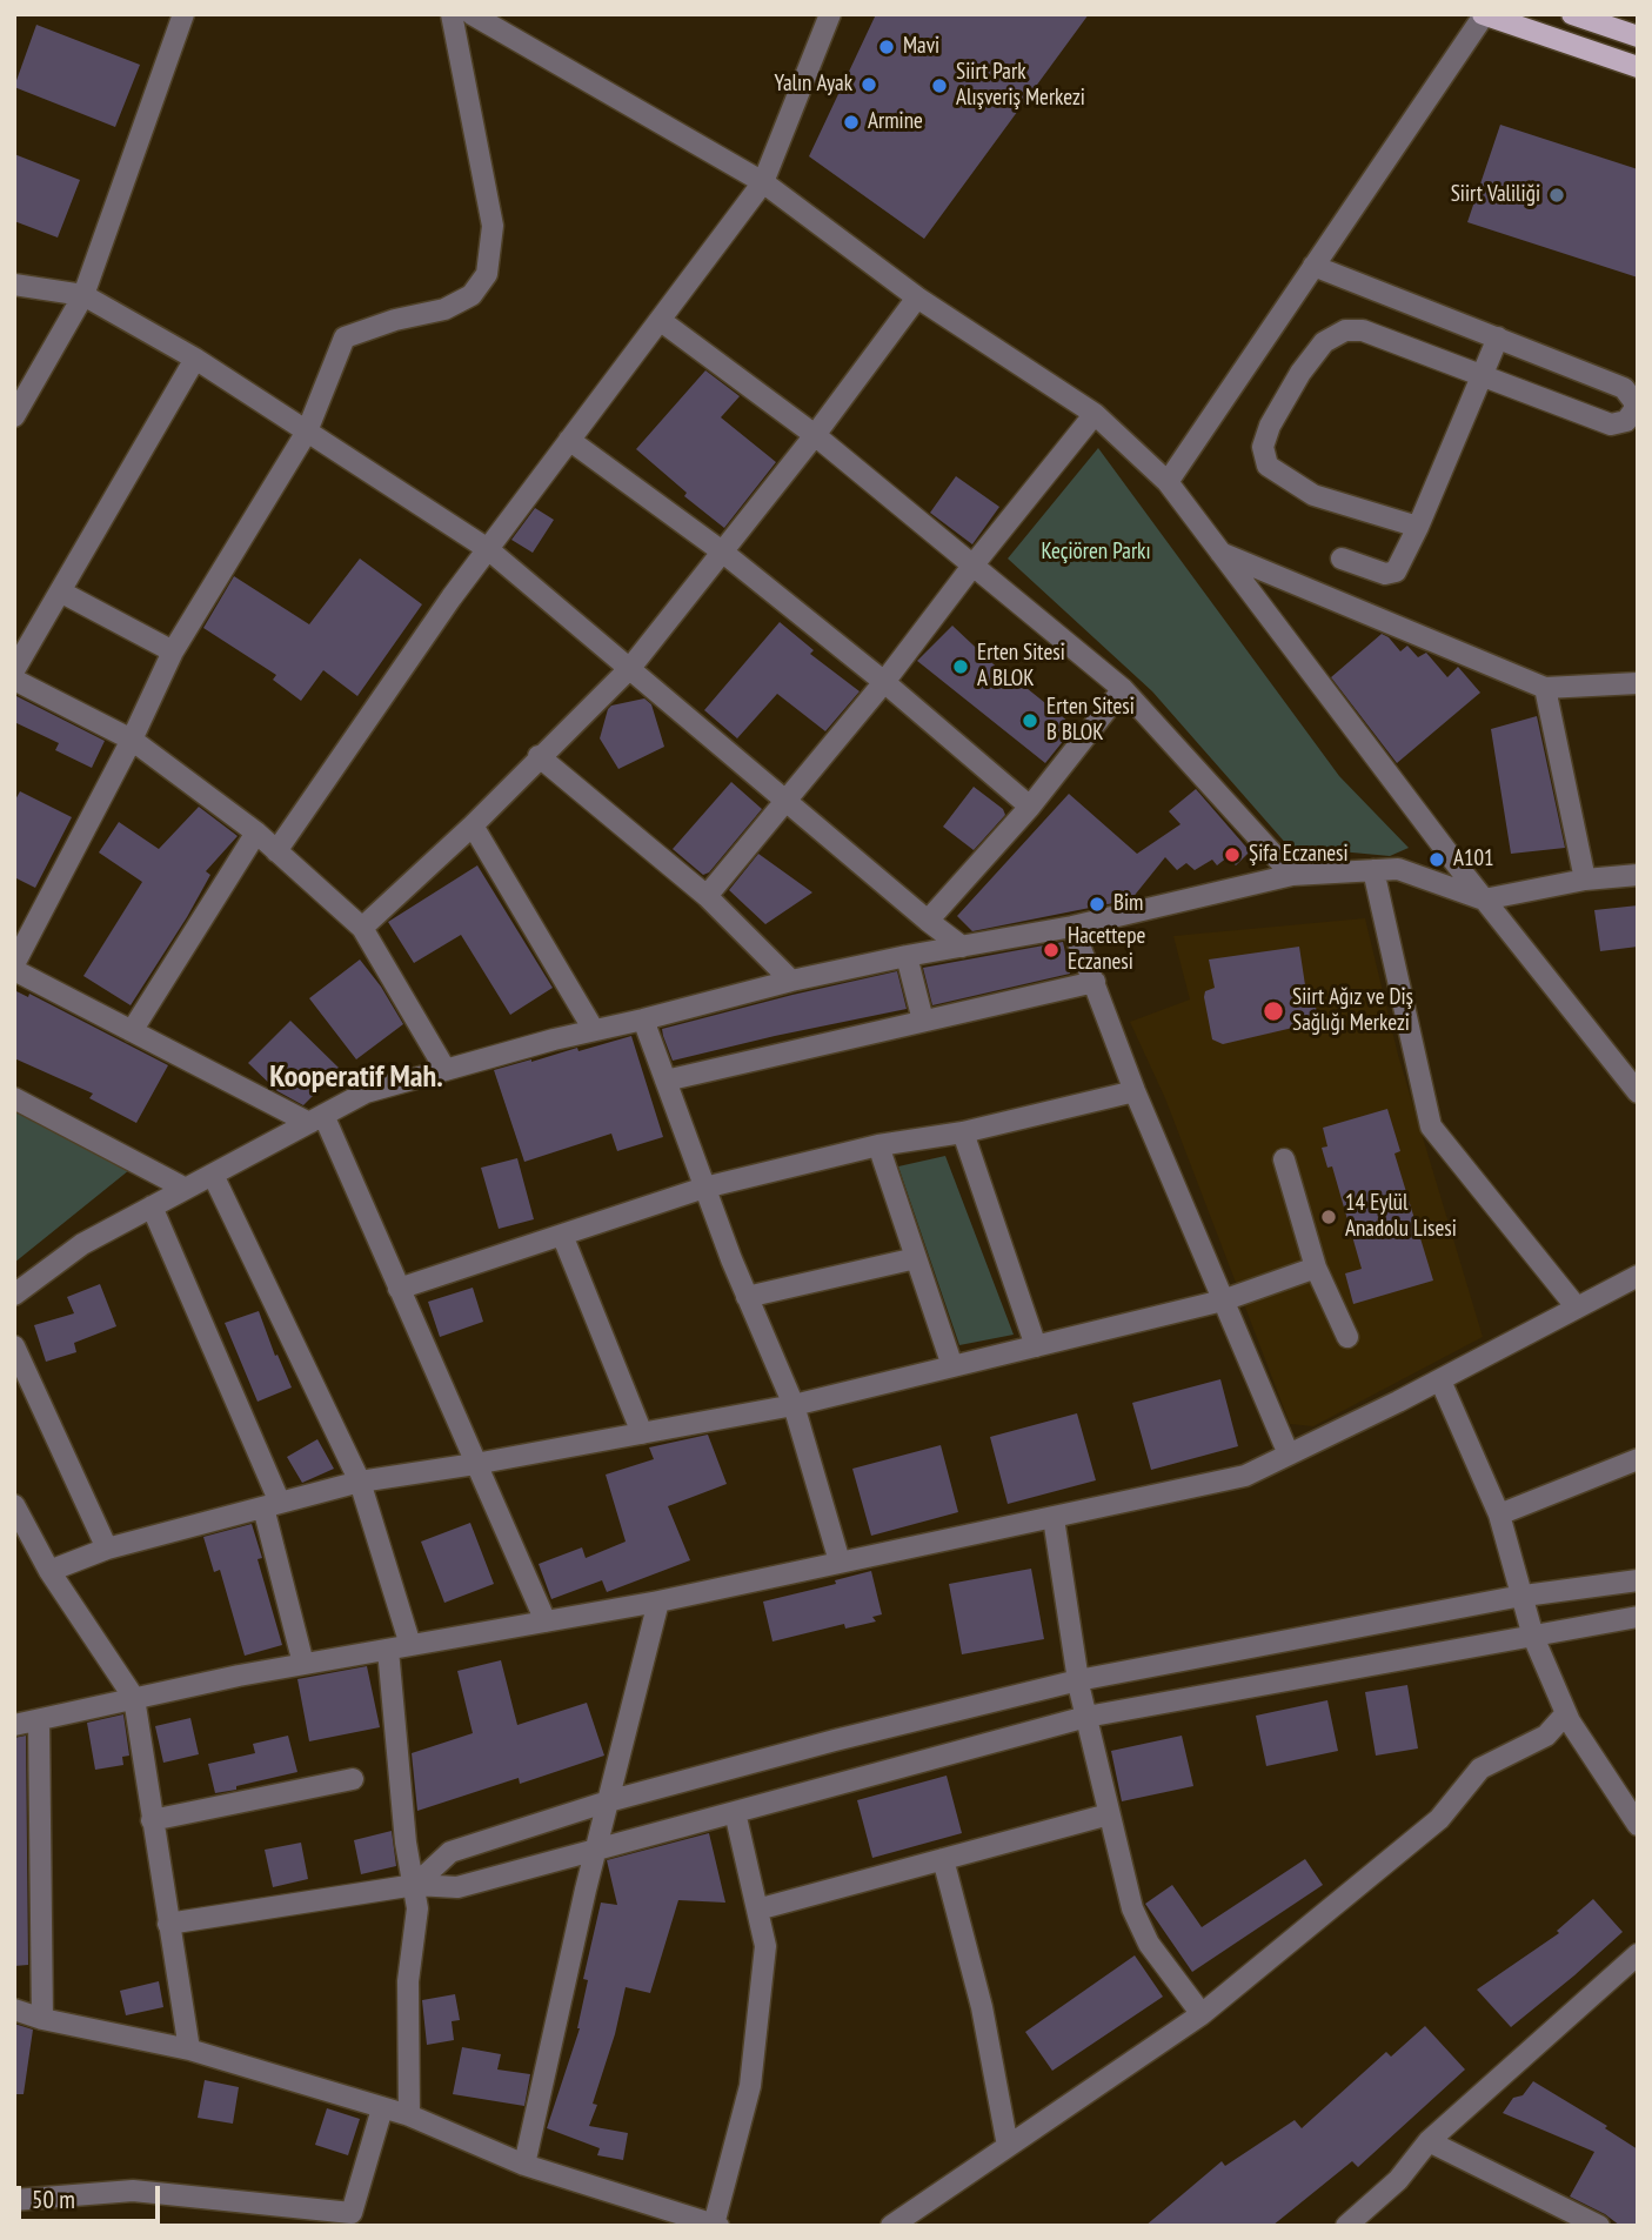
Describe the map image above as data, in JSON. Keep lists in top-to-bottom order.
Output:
{
  "districts": ["Kooperatif Mah."],
  "parks": ["Keçiören Parkı"],
  "places": [
    "Mavi",
    "Yalın Ayak",
    "Siirt Park Alışveriş Merkezi",
    "Armine",
    "Siirt Valiliği",
    "Erten Sitesi A BLOK",
    "Erten Sitesi B BLOK",
    "Şifa Eczanesi",
    "A101",
    "Bim",
    "Hacettepe Eczanesi",
    "Siirt Ağız ve Diş Sağlığı Merkezi",
    "14 Eylül Anadolu Lisesi"
  ],
  "scale_bar": "50 m"
}
